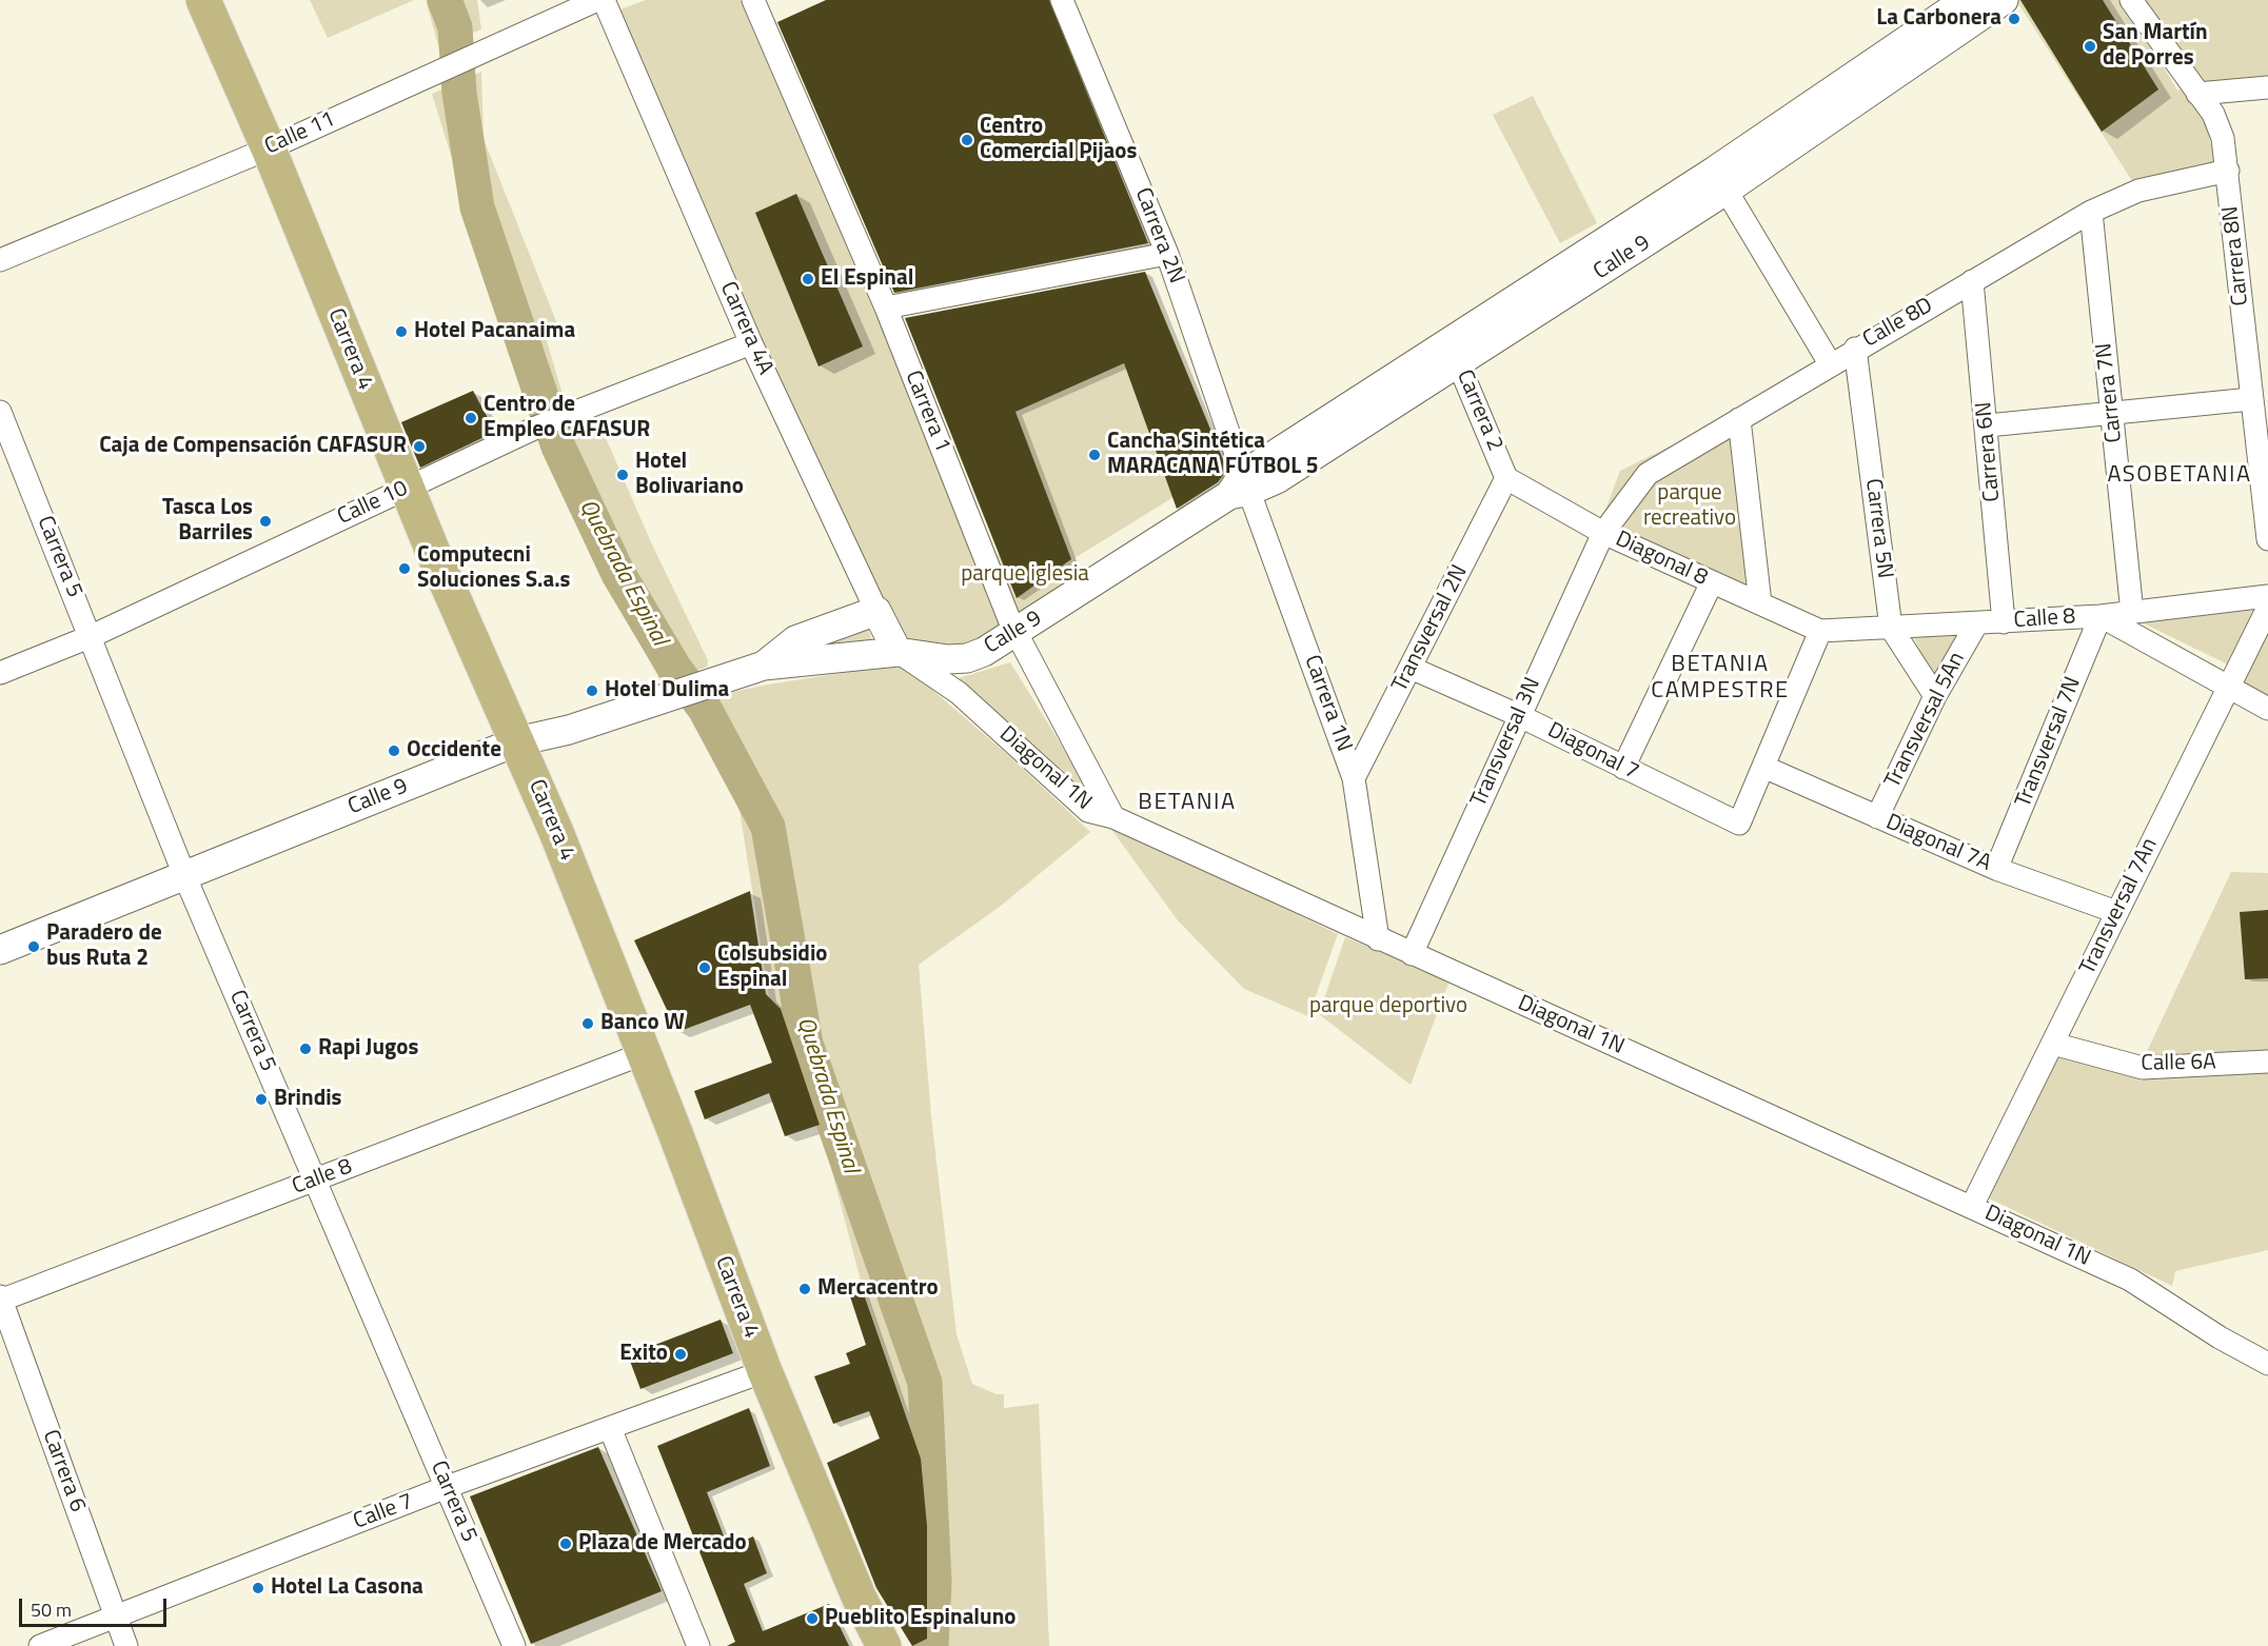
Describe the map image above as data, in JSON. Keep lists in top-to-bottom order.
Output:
{
  "streets": {
    "main road": ["Carrera 4"],
    "street": [
      "Calle 11",
      "Carrera 2N",
      "Carrera 8N",
      "Calle 9",
      "Calle 8D",
      "Carrera 4A",
      "Carrera 7N",
      "Carrera 2",
      "Carrera 1",
      "Carrera 6N",
      "Calle 10",
      "Carrera 5N",
      "Carrera 5",
      "Diagonal 8",
      "Calle 8",
      "Transversal 2N",
      "Carrera 1N",
      "Transversal 5An",
      "Transversal 3N",
      "Transversal 7N",
      "Diagonal 7",
      "Diagonal 1N",
      "Diagonal 7A",
      "Transversal 7An",
      "Calle 6A",
      "Carrera 6",
      "Calle 7"
    ]
  },
  "crossings": [
    ["Calle 11", "Carrera 4"],
    ["Carrera 2N", "Calle 9"],
    ["Carrera 2N", "Carrera 1N"],
    ["Carrera 8N", "Calle 8D"],
    ["Calle 9", "Carrera 4A"],
    ["Calle 9", "Carrera 4"],
    ["Calle 9", "Carrera 2"],
    ["Calle 9", "Carrera 1"],
    ["Calle 9", "Carrera 5"],
    ["Calle 9", "Carrera 1N"],
    ["Calle 9", "Diagonal 1N"],
    ["Calle 8D", "Carrera 7N"],
    ["Calle 8D", "Carrera 6N"],
    ["Calle 8D", "Carrera 5N"],
    ["Calle 8D", "Diagonal 8"],
    ["Calle 8D", "Transversal 3N"],
    ["Carrera 4A", "Calle 10"],
    ["Carrera 4A", "Diagonal 1N"],
    ["Carrera 4", "Calle 10"],
    ["Carrera 4", "Calle 8"],
    ["Carrera 4", "Calle 7"],
    ["Carrera 7N", "Calle 8"],
    ["Carrera 2", "Diagonal 8"],
    ["Carrera 2", "Transversal 2N"],
    ["Carrera 1", "Diagonal 1N"],
    ["Carrera 6N", "Calle 8"],
    ["Calle 10", "Carrera 5"],
    ["Carrera 5N", "Calle 8"],
    ["Carrera 5N", "Transversal 5An"],
    ["Carrera 5", "Calle 8"],
    ["Carrera 5", "Calle 7"],
    ["Diagonal 8", "Calle 8"],
    ["Diagonal 8", "Transversal 2N"],
    ["Diagonal 8", "Transversal 3N"],
    ["Calle 8", "Transversal 5An"],
    ["Calle 8", "Transversal 7N"],
    ["Calle 8", "Carrera 6"],
    ["Transversal 2N", "Carrera 1N"],
    ["Transversal 2N", "Diagonal 7"],
    ["Carrera 1N", "Diagonal 1N"],
    ["Transversal 5An", "Diagonal 7A"],
    ["Transversal 3N", "Diagonal 7"],
    ["Transversal 3N", "Diagonal 1N"],
    ["Transversal 7N", "Diagonal 7A"],
    ["Diagonal 7", "Diagonal 7A"],
    ["Diagonal 1N", "Transversal 7An"],
    ["Diagonal 7A", "Transversal 7An"],
    ["Transversal 7An", "Calle 6A"],
    ["Carrera 6", "Calle 7"]
  ],
  "districts": ["ASOBETANIA", "BETANIA CAMPESTRE", "BETANIA"],
  "water": ["Quebrada Espinal"],
  "parks": ["parque recreativo", "parque iglesia", "parque deportivo"],
  "places": [
    "La Carbonera",
    "San Martín de Porres",
    "Centro Comercial Pijaos",
    "El Espinal",
    "Hotel Pacanaima",
    "Centro de Empleo CAFASUR",
    "Caja de Compensación CAFASUR",
    "Cancha Sintética MARACANA FÚTBOL 5",
    "Hotel Bolivariano",
    "Tasca Los Barriles",
    "Computecni Soluciones S.a.s",
    "Hotel Dulima",
    "Occidente",
    "Paradero de bus Ruta 2",
    "Colsubsidio Espinal",
    "Banco W",
    "Rapi Jugos",
    "Brindis",
    "Mercacentro",
    "Exito",
    "Plaza de Mercado",
    "Hotel La Casona",
    "Pueblito Espinaluno"
  ],
  "scale_bar": "50 m"
}
